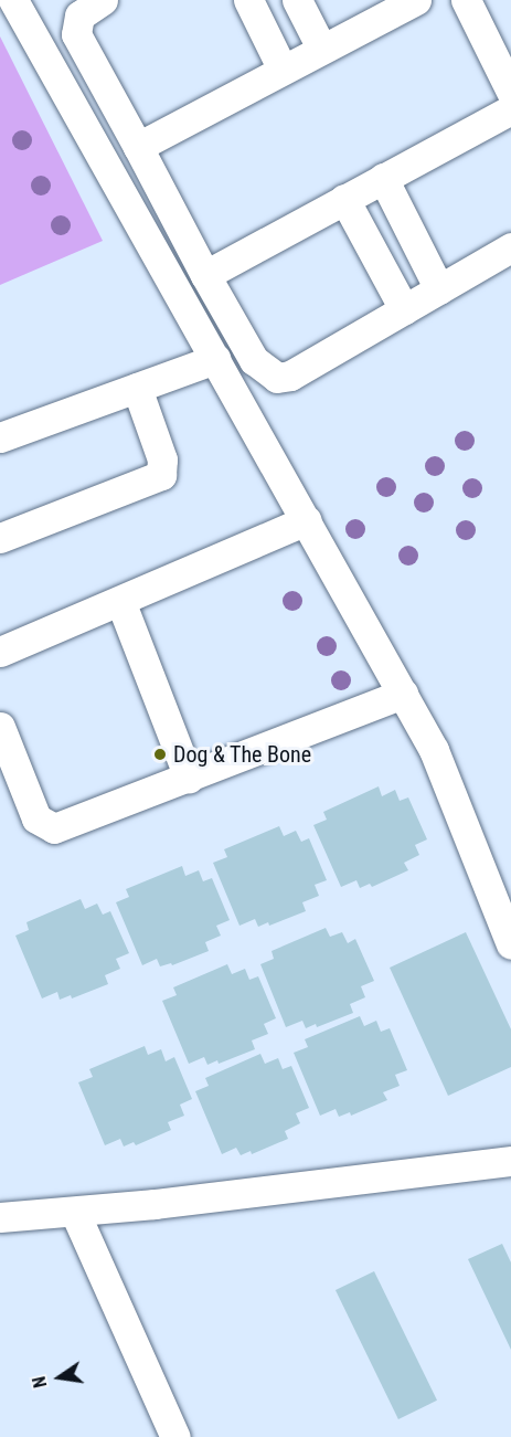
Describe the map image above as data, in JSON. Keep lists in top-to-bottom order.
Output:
{
  "places": ["Dog & The Bone"],
  "north": "left"
}
